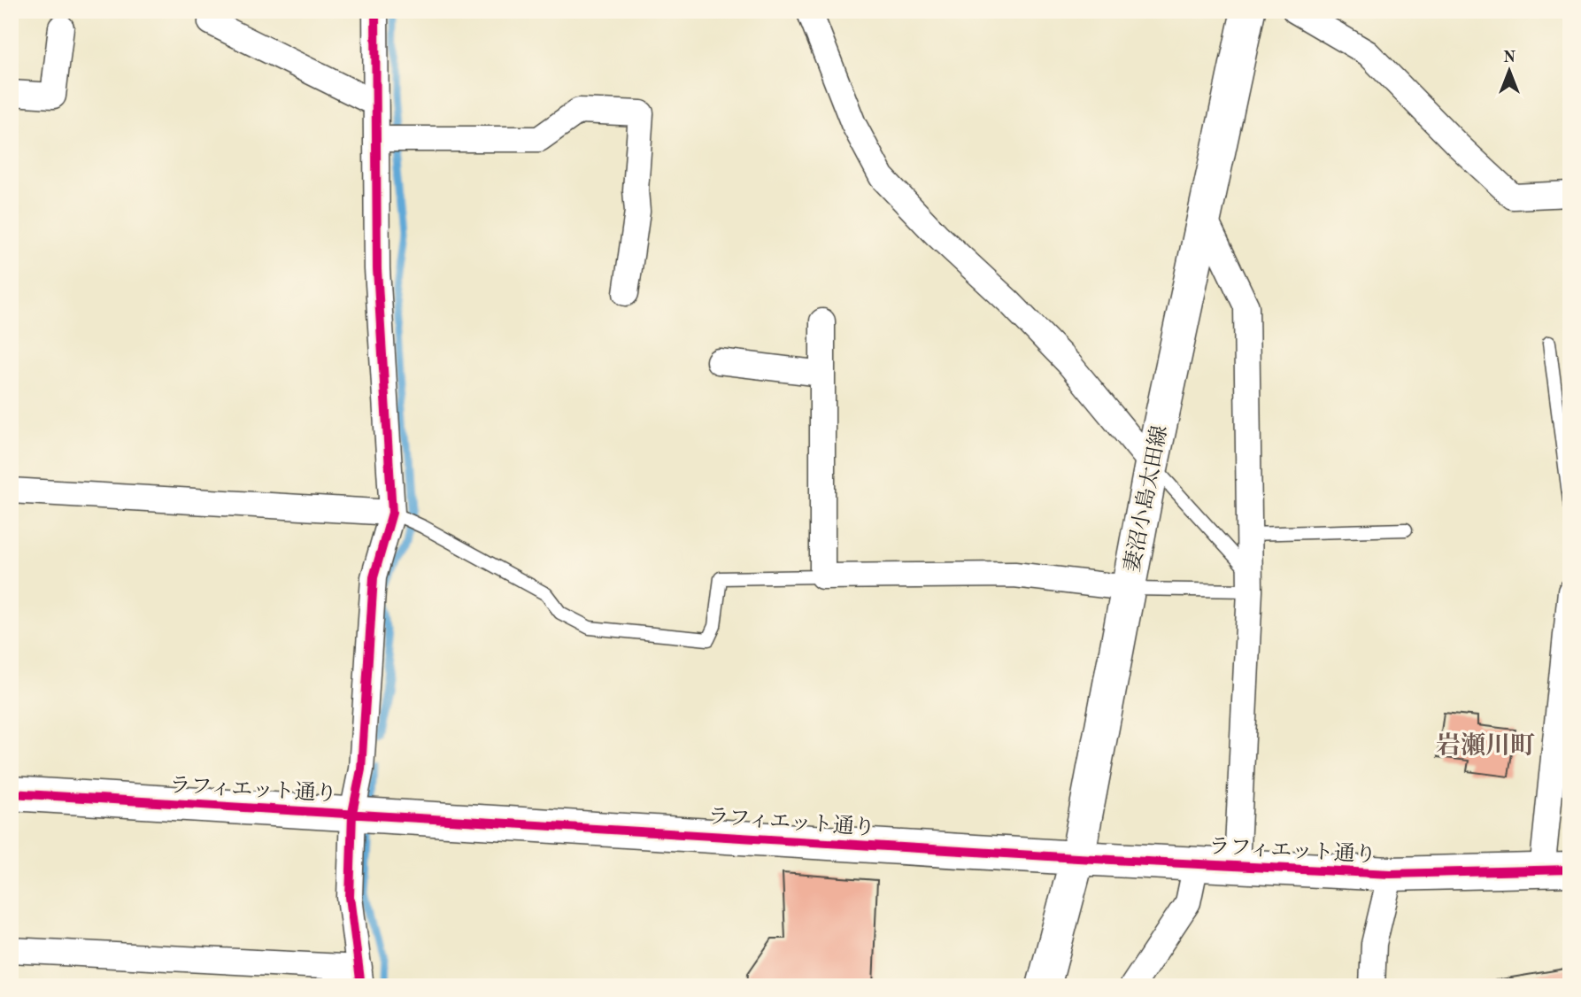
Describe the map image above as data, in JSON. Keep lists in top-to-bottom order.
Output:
{
  "streets": {
    "street": ["妻沼小島太田線", "ラフィエット通り"]
  },
  "crossings": [
    ["妻沼小島太田線", "ラフィエット通り"]
  ],
  "districts": ["岩瀬川町"],
  "north": "top"
}
